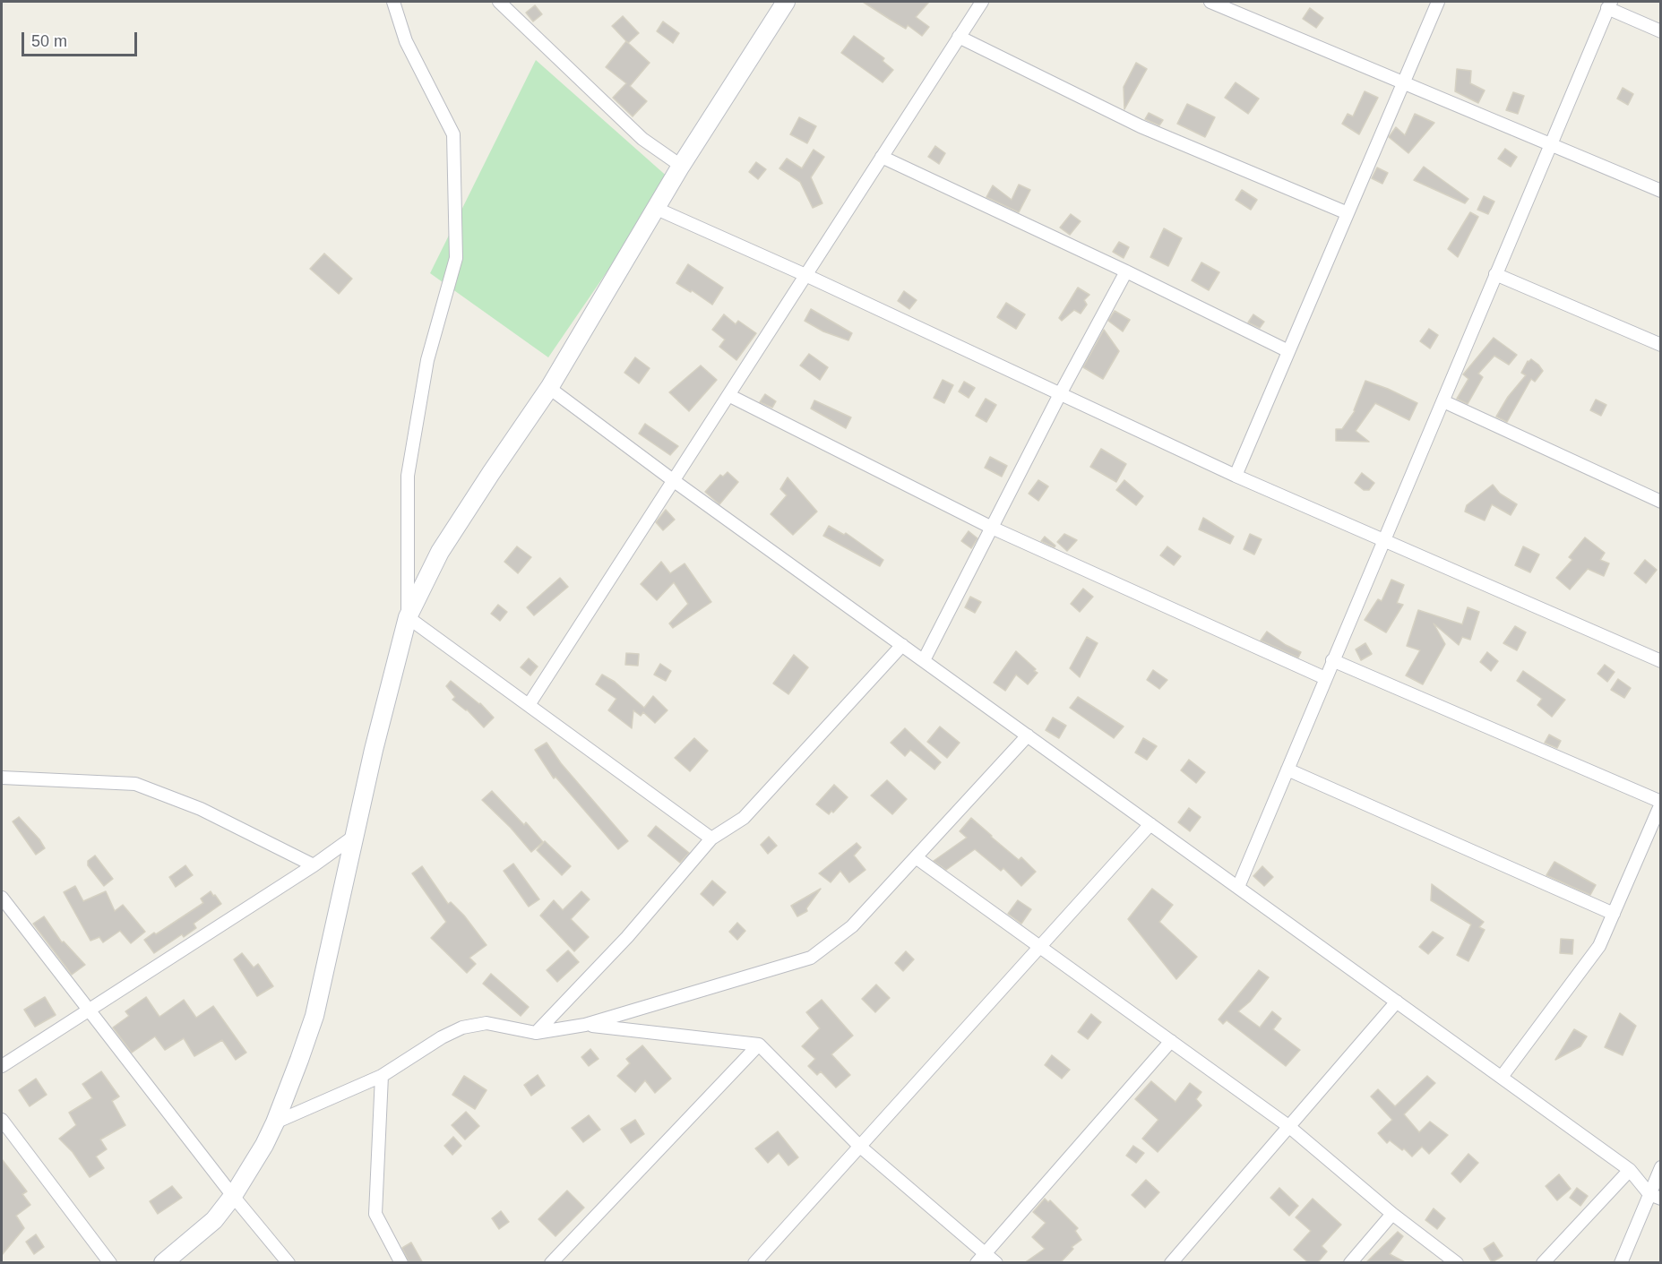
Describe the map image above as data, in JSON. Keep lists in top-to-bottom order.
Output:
{
  "scale_bar": "50 m"
}
